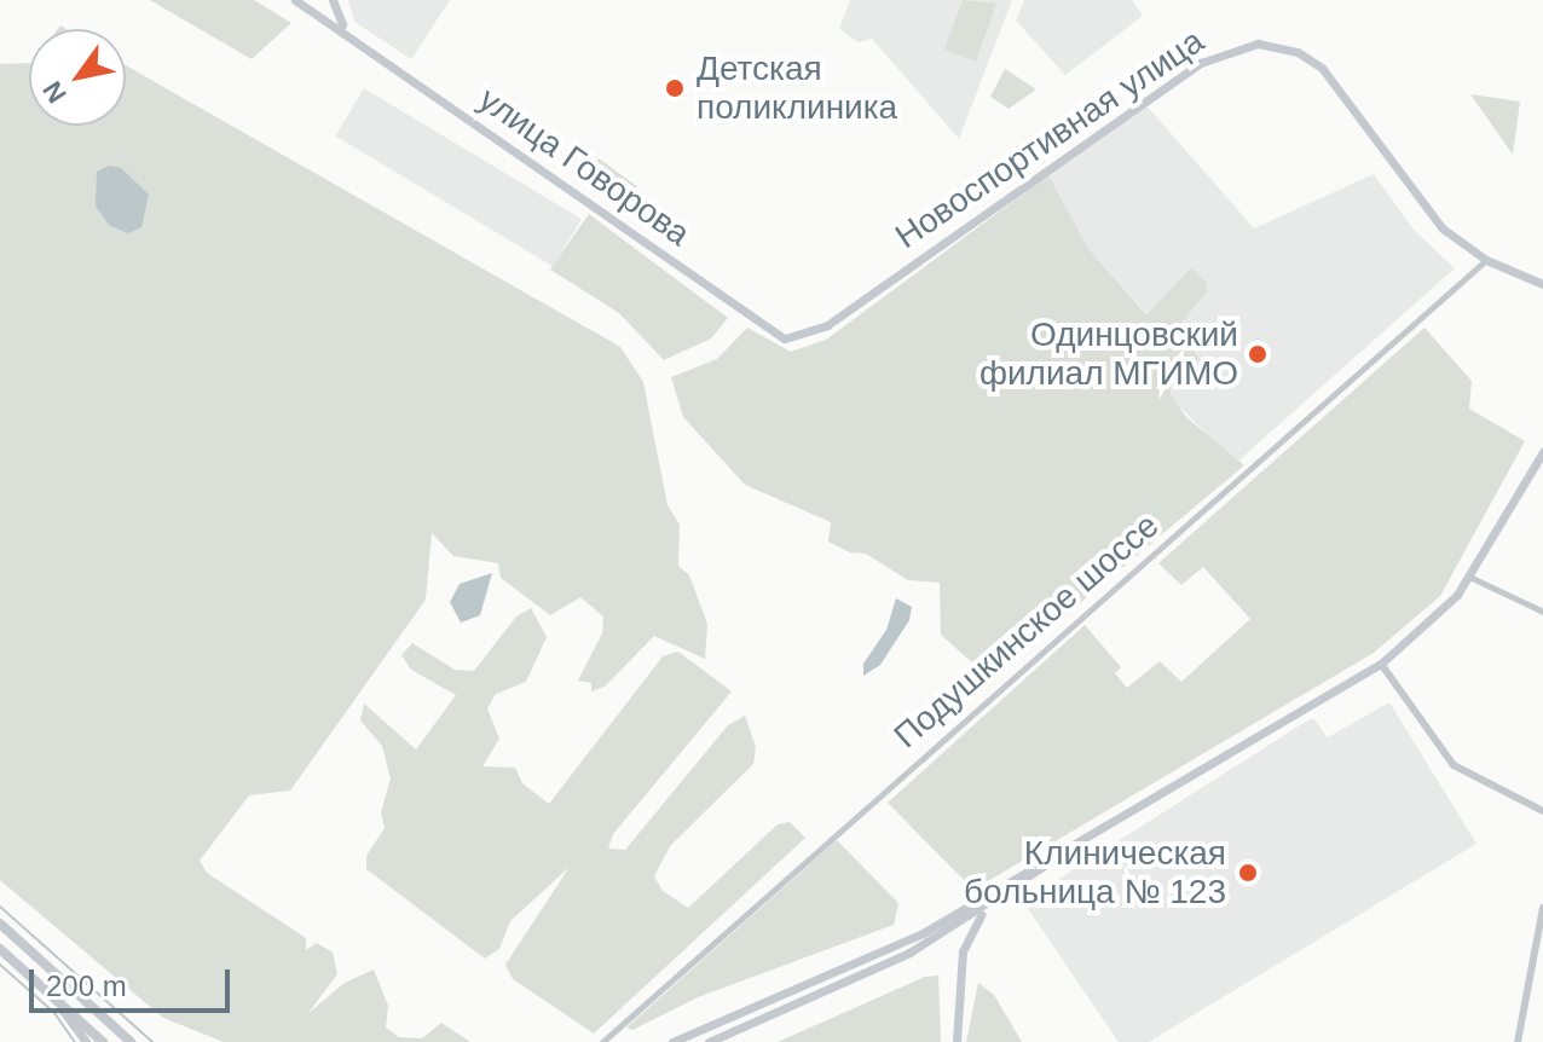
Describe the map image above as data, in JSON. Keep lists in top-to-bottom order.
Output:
{
  "streets": {
    "main road": ["Новоспортивная улица", "улица Говорова"],
    "street": ["Подушкинское шоссе"]
  },
  "crossings": [
    ["Новоспортивная улица", "улица Говорова"],
    ["Новоспортивная улица", "Подушкинское шоссе"]
  ],
  "places": ["Детская поликлиника", "Одинцовский филиал МГИМО", "Клиническая больница № 123"],
  "scale_bar": "200 m",
  "north": "bottom left"
}
